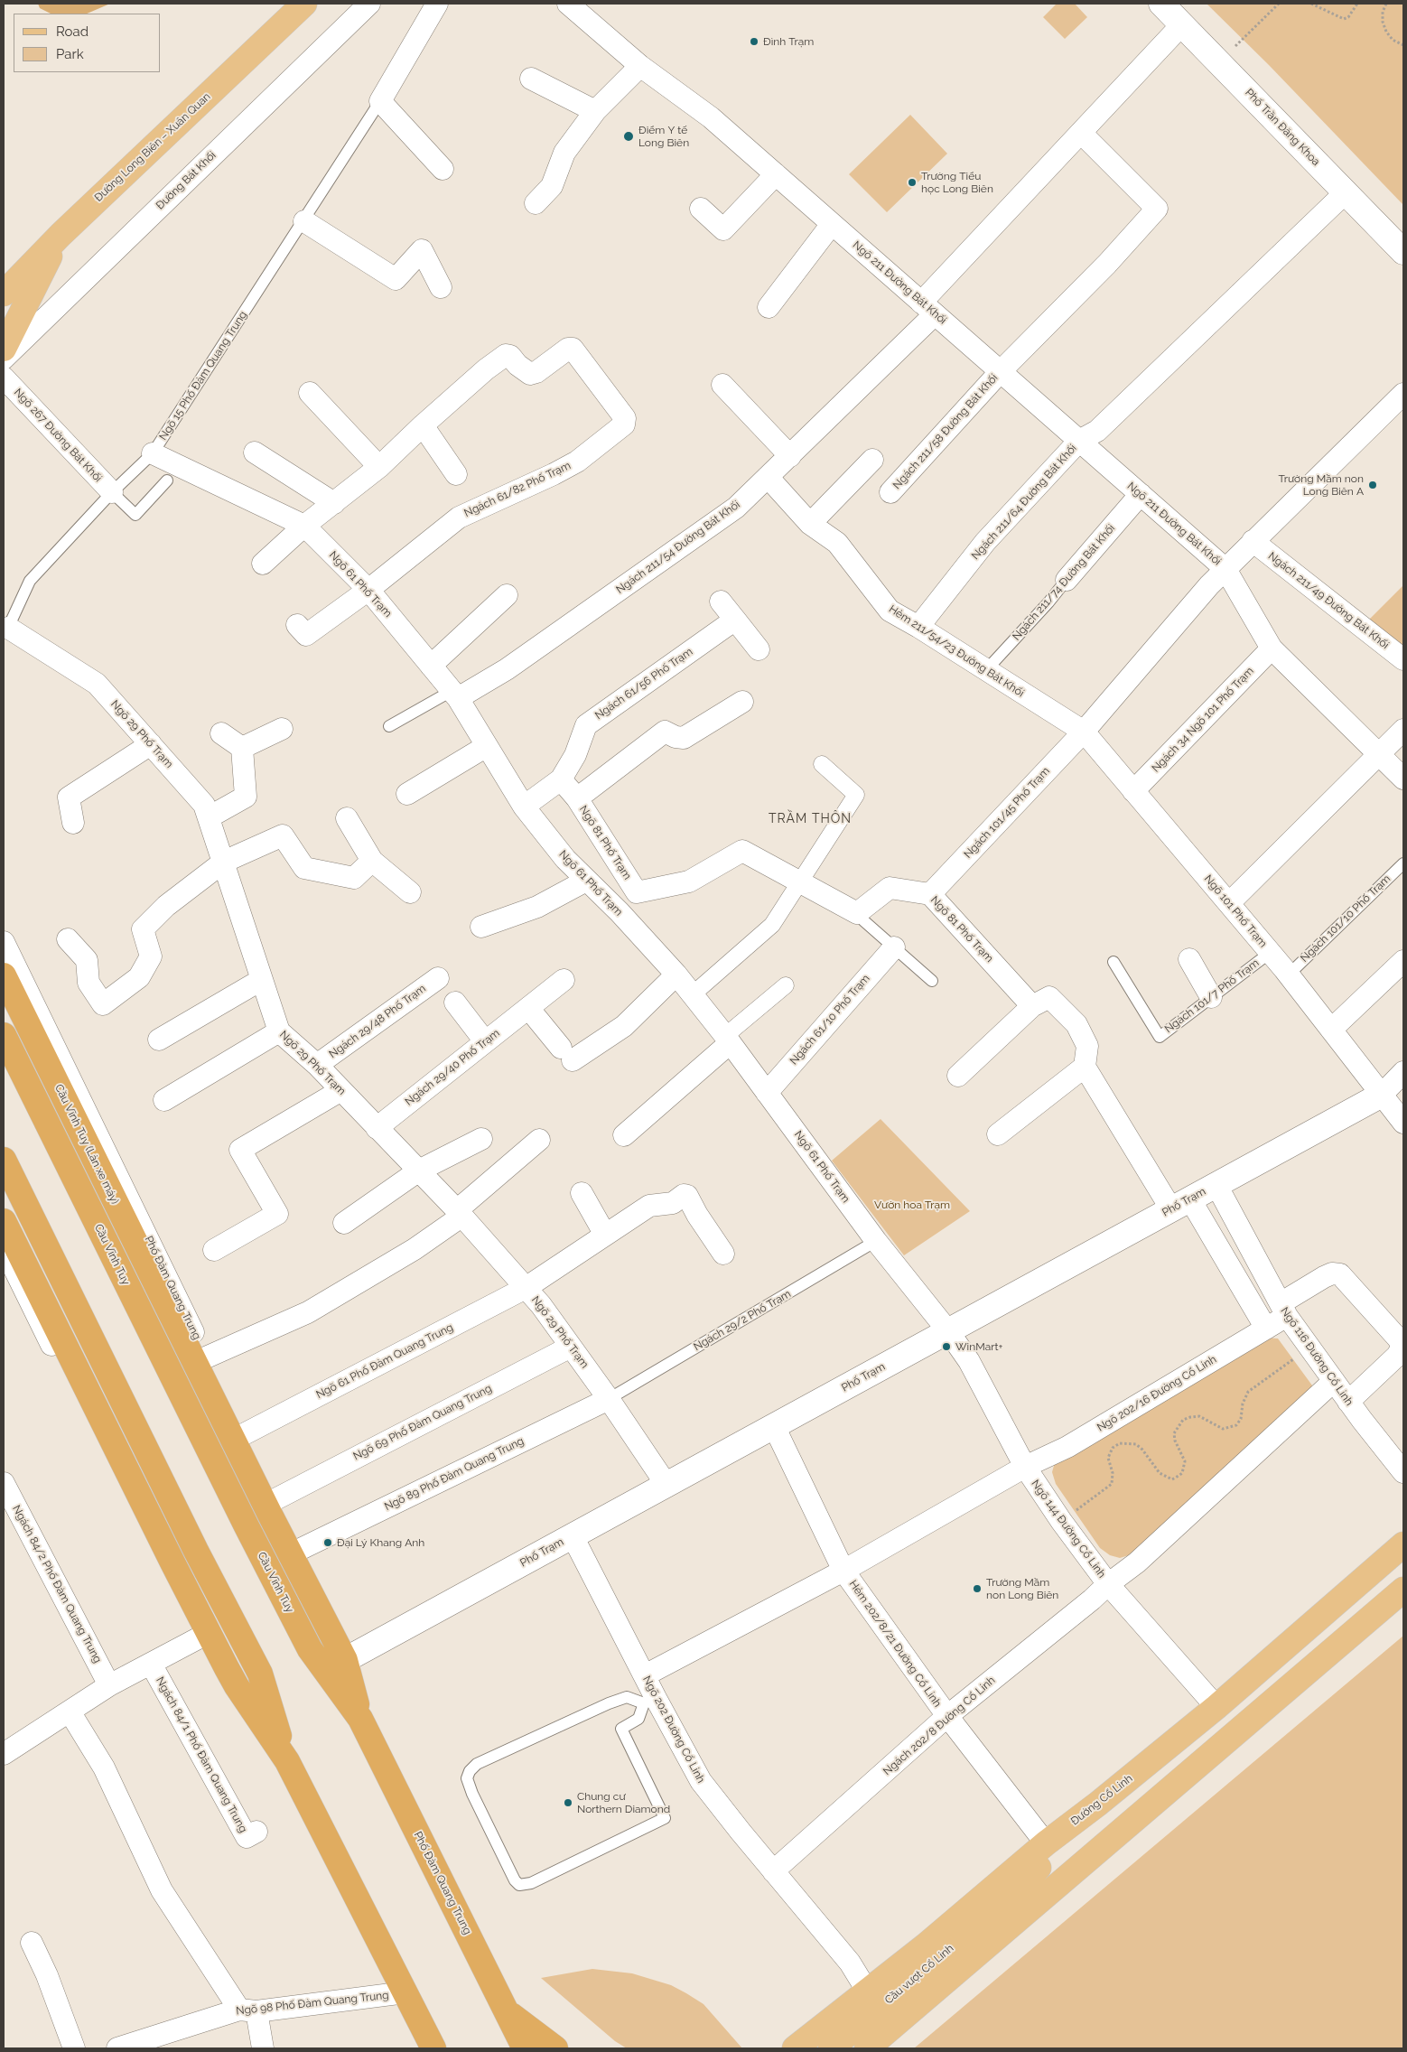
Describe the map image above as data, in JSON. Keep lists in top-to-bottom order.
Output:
{
  "streets": {
    "highway": ["Cầu Vĩnh Tuy (Làn xe máy)", "Cầu Vĩnh Tuy", "Phố Đàm Quang Trung"],
    "main road": ["Đường Long Biên – Xuân Quan", "Đường Cổ Linh", "Cầu vượt Cổ Linh"],
    "street": [
      "Phố Trần Đăng Khoa",
      "Đường Bát Khối",
      "Ngõ 211 Đường Bát Khối",
      "Ngách 211/58 Đường Bát Khối",
      "Ngõ 267 Đường Bát Khối",
      "Ngách 61/82 Phố Trạm",
      "Ngách 211/64 Đường Bát Khối",
      "Ngách 211/54 Đường Bát Khối",
      "Ngách 211/74 Đường Bát Khối",
      "Ngõ 61 Phố Trạm",
      "Ngách 211/49 Đường Bát Khối",
      "Hẻm 211/54/23 Đường Bát Khối",
      "Ngách 61/56 Phố Trạm",
      "Ngách 34 Ngõ 101 Phố Trạm",
      "Ngõ 29 Phố Trạm",
      "Ngách 101/45 Phố Trạm",
      "Ngõ 81 Phố Trạm",
      "Ngõ 101 Phố Trạm",
      "Ngách 61/10 Phố Trạm",
      "Ngách 29/48 Phố Trạm",
      "Ngách 29/40 Phố Trạm",
      "Phố Trạm",
      "Ngõ 116 Đường Cổ Linh",
      "Ngõ 61 Phố Đàm Quang Trung",
      "Ngõ 202/16 Đường Cổ Linh",
      "Ngõ 69 Phố Đàm Quang Trung",
      "Ngõ 89 Phố Đàm Quang Trung",
      "Ngõ 144 Đường Cổ Linh",
      "Ngách 84/2 Phố Đàm Quang Trung",
      "Hẻm 202/8/21 Đường Cổ Linh",
      "Ngách 202/8 Đường Cổ Linh",
      "Ngõ 202 Đường Cổ Linh",
      "Ngách 84/1 Phố Đàm Quang Trung",
      "Ngõ 98 Phố Đàm Quang Trung"
    ],
    "lane": [
      "Ngõ 15 Phố Đàm Quang Trung",
      "Ngách 101/10 Phố Trạm",
      "Ngách 101/7 Phố Trạm",
      "Ngách 29/2 Phố Trạm"
    ]
  },
  "crossings": [
    ["Phố Trần Đăng Khoa", "Ngách 211/64 Đường Bát Khối"],
    ["Phố Trần Đăng Khoa", "Ngách 211/54 Đường Bát Khối"],
    ["Ngõ 211 Đường Bát Khối", "Ngách 211/58 Đường Bát Khối"],
    ["Ngõ 211 Đường Bát Khối", "Ngách 211/64 Đường Bát Khối"],
    ["Ngõ 211 Đường Bát Khối", "Ngách 211/54 Đường Bát Khối"],
    ["Ngõ 211 Đường Bát Khối", "Ngách 211/74 Đường Bát Khối"],
    ["Ngõ 211 Đường Bát Khối", "Ngách 211/49 Đường Bát Khối"],
    ["Ngõ 211 Đường Bát Khối", "Hẻm 211/54/23 Đường Bát Khối"],
    ["Ngõ 211 Đường Bát Khối", "Ngách 34 Ngõ 101 Phố Trạm"],
    ["Ngõ 211 Đường Bát Khối", "Ngách 101/45 Phố Trạm"],
    ["Ngõ 211 Đường Bát Khối", "Ngõ 101 Phố Trạm"],
    ["Ngõ 15 Phố Đàm Quang Trung", "Ngõ 267 Đường Bát Khối"],
    ["Ngõ 15 Phố Đàm Quang Trung", "Ngõ 61 Phố Trạm"],
    ["Ngõ 15 Phố Đàm Quang Trung", "Ngõ 29 Phố Trạm"],
    ["Ngách 211/58 Đường Bát Khối", "Ngách 211/54 Đường Bát Khối"],
    ["Ngách 61/82 Phố Trạm", "Ngõ 61 Phố Trạm"],
    ["Ngách 211/64 Đường Bát Khối", "Hẻm 211/54/23 Đường Bát Khối"],
    ["Ngách 211/54 Đường Bát Khối", "Ngõ 61 Phố Trạm"],
    ["Ngách 211/54 Đường Bát Khối", "Hẻm 211/54/23 Đường Bát Khối"],
    ["Ngách 211/74 Đường Bát Khối", "Hẻm 211/54/23 Đường Bát Khối"],
    ["Ngõ 61 Phố Trạm", "Ngách 61/56 Phố Trạm"],
    ["Ngõ 61 Phố Trạm", "Ngách 61/10 Phố Trạm"],
    ["Ngõ 61 Phố Trạm", "Phố Trạm"],
    ["Ngõ 61 Phố Trạm", "Ngách 29/2 Phố Trạm"],
    ["Ngõ 61 Phố Trạm", "Ngõ 144 Đường Cổ Linh"],
    ["Hẻm 211/54/23 Đường Bát Khối", "Ngách 101/45 Phố Trạm"],
    ["Hẻm 211/54/23 Đường Bát Khối", "Ngõ 101 Phố Trạm"],
    ["Ngách 61/56 Phố Trạm", "Ngõ 81 Phố Trạm"],
    ["Ngách 34 Ngõ 101 Phố Trạm", "Ngõ 101 Phố Trạm"],
    ["Ngõ 29 Phố Trạm", "Ngách 29/48 Phố Trạm"],
    ["Ngõ 29 Phố Trạm", "Ngách 29/40 Phố Trạm"],
    ["Ngõ 29 Phố Trạm", "Phố Trạm"],
    ["Ngõ 29 Phố Trạm", "Ngách 29/2 Phố Trạm"],
    ["Ngõ 29 Phố Trạm", "Ngõ 61 Phố Đàm Quang Trung"],
    ["Ngõ 29 Phố Trạm", "Ngõ 69 Phố Đàm Quang Trung"],
    ["Ngõ 29 Phố Trạm", "Ngõ 89 Phố Đàm Quang Trung"],
    ["Ngách 101/45 Phố Trạm", "Ngõ 81 Phố Trạm"],
    ["Ngách 101/45 Phố Trạm", "Ngõ 101 Phố Trạm"],
    ["Ngõ 101 Phố Trạm", "Ngách 101/10 Phố Trạm"],
    ["Ngõ 101 Phố Trạm", "Ngách 101/7 Phố Trạm"],
    ["Ngõ 101 Phố Trạm", "Phố Trạm"],
    ["Cầu Vĩnh Tuy (Làn xe máy)", "Phố Đàm Quang Trung"],
    ["Cầu Vĩnh Tuy (Làn xe máy)", "Ngõ 69 Phố Đàm Quang Trung"],
    ["Phố Trạm", "Ngõ 116 Đường Cổ Linh"],
    ["Phố Trạm", "Ngõ 144 Đường Cổ Linh"],
    ["Phố Trạm", "Hẻm 202/8/21 Đường Cổ Linh"],
    ["Phố Trạm", "Ngõ 202 Đường Cổ Linh"],
    ["Cầu Vĩnh Tuy", "Phố Đàm Quang Trung"],
    ["Phố Đàm Quang Trung", "Ngõ 61 Phố Đàm Quang Trung"],
    ["Phố Đàm Quang Trung", "Ngõ 69 Phố Đàm Quang Trung"],
    ["Phố Đàm Quang Trung", "Ngõ 89 Phố Đàm Quang Trung"],
    ["Ngách 29/2 Phố Trạm", "Ngõ 89 Phố Đàm Quang Trung"],
    ["Ngõ 116 Đường Cổ Linh", "Ngõ 202/16 Đường Cổ Linh"],
    ["Ngõ 116 Đường Cổ Linh", "Ngách 202/8 Đường Cổ Linh"],
    ["Ngõ 202/16 Đường Cổ Linh", "Ngõ 144 Đường Cổ Linh"],
    ["Ngõ 202/16 Đường Cổ Linh", "Hẻm 202/8/21 Đường Cổ Linh"],
    ["Ngõ 202/16 Đường Cổ Linh", "Ngõ 202 Đường Cổ Linh"],
    ["Ngõ 144 Đường Cổ Linh", "Ngách 202/8 Đường Cổ Linh"],
    ["Ngõ 144 Đường Cổ Linh", "Đường Cổ Linh"],
    ["Hẻm 202/8/21 Đường Cổ Linh", "Ngách 202/8 Đường Cổ Linh"],
    ["Hẻm 202/8/21 Đường Cổ Linh", "Đường Cổ Linh"],
    ["Ngách 202/8 Đường Cổ Linh", "Ngõ 202 Đường Cổ Linh"],
    ["Ngõ 202 Đường Cổ Linh", "Đường Cổ Linh"],
    ["Đường Cổ Linh", "Cầu vượt Cổ Linh"]
  ],
  "districts": ["TRẦM THÔN"],
  "parks": ["Vườn hoa Trạm"],
  "places": [
    "Đình Trạm",
    "Điểm Y tế Long Biên",
    "Trường Tiểu học Long Biên",
    "Trường Mầm non Long Biên A",
    "WinMart+",
    "Đại Lý Khang Anh",
    "Trường Mầm non Long Biên",
    "Chung cư Northern Diamond"
  ],
  "legend": ["Road", "Park"]
}
